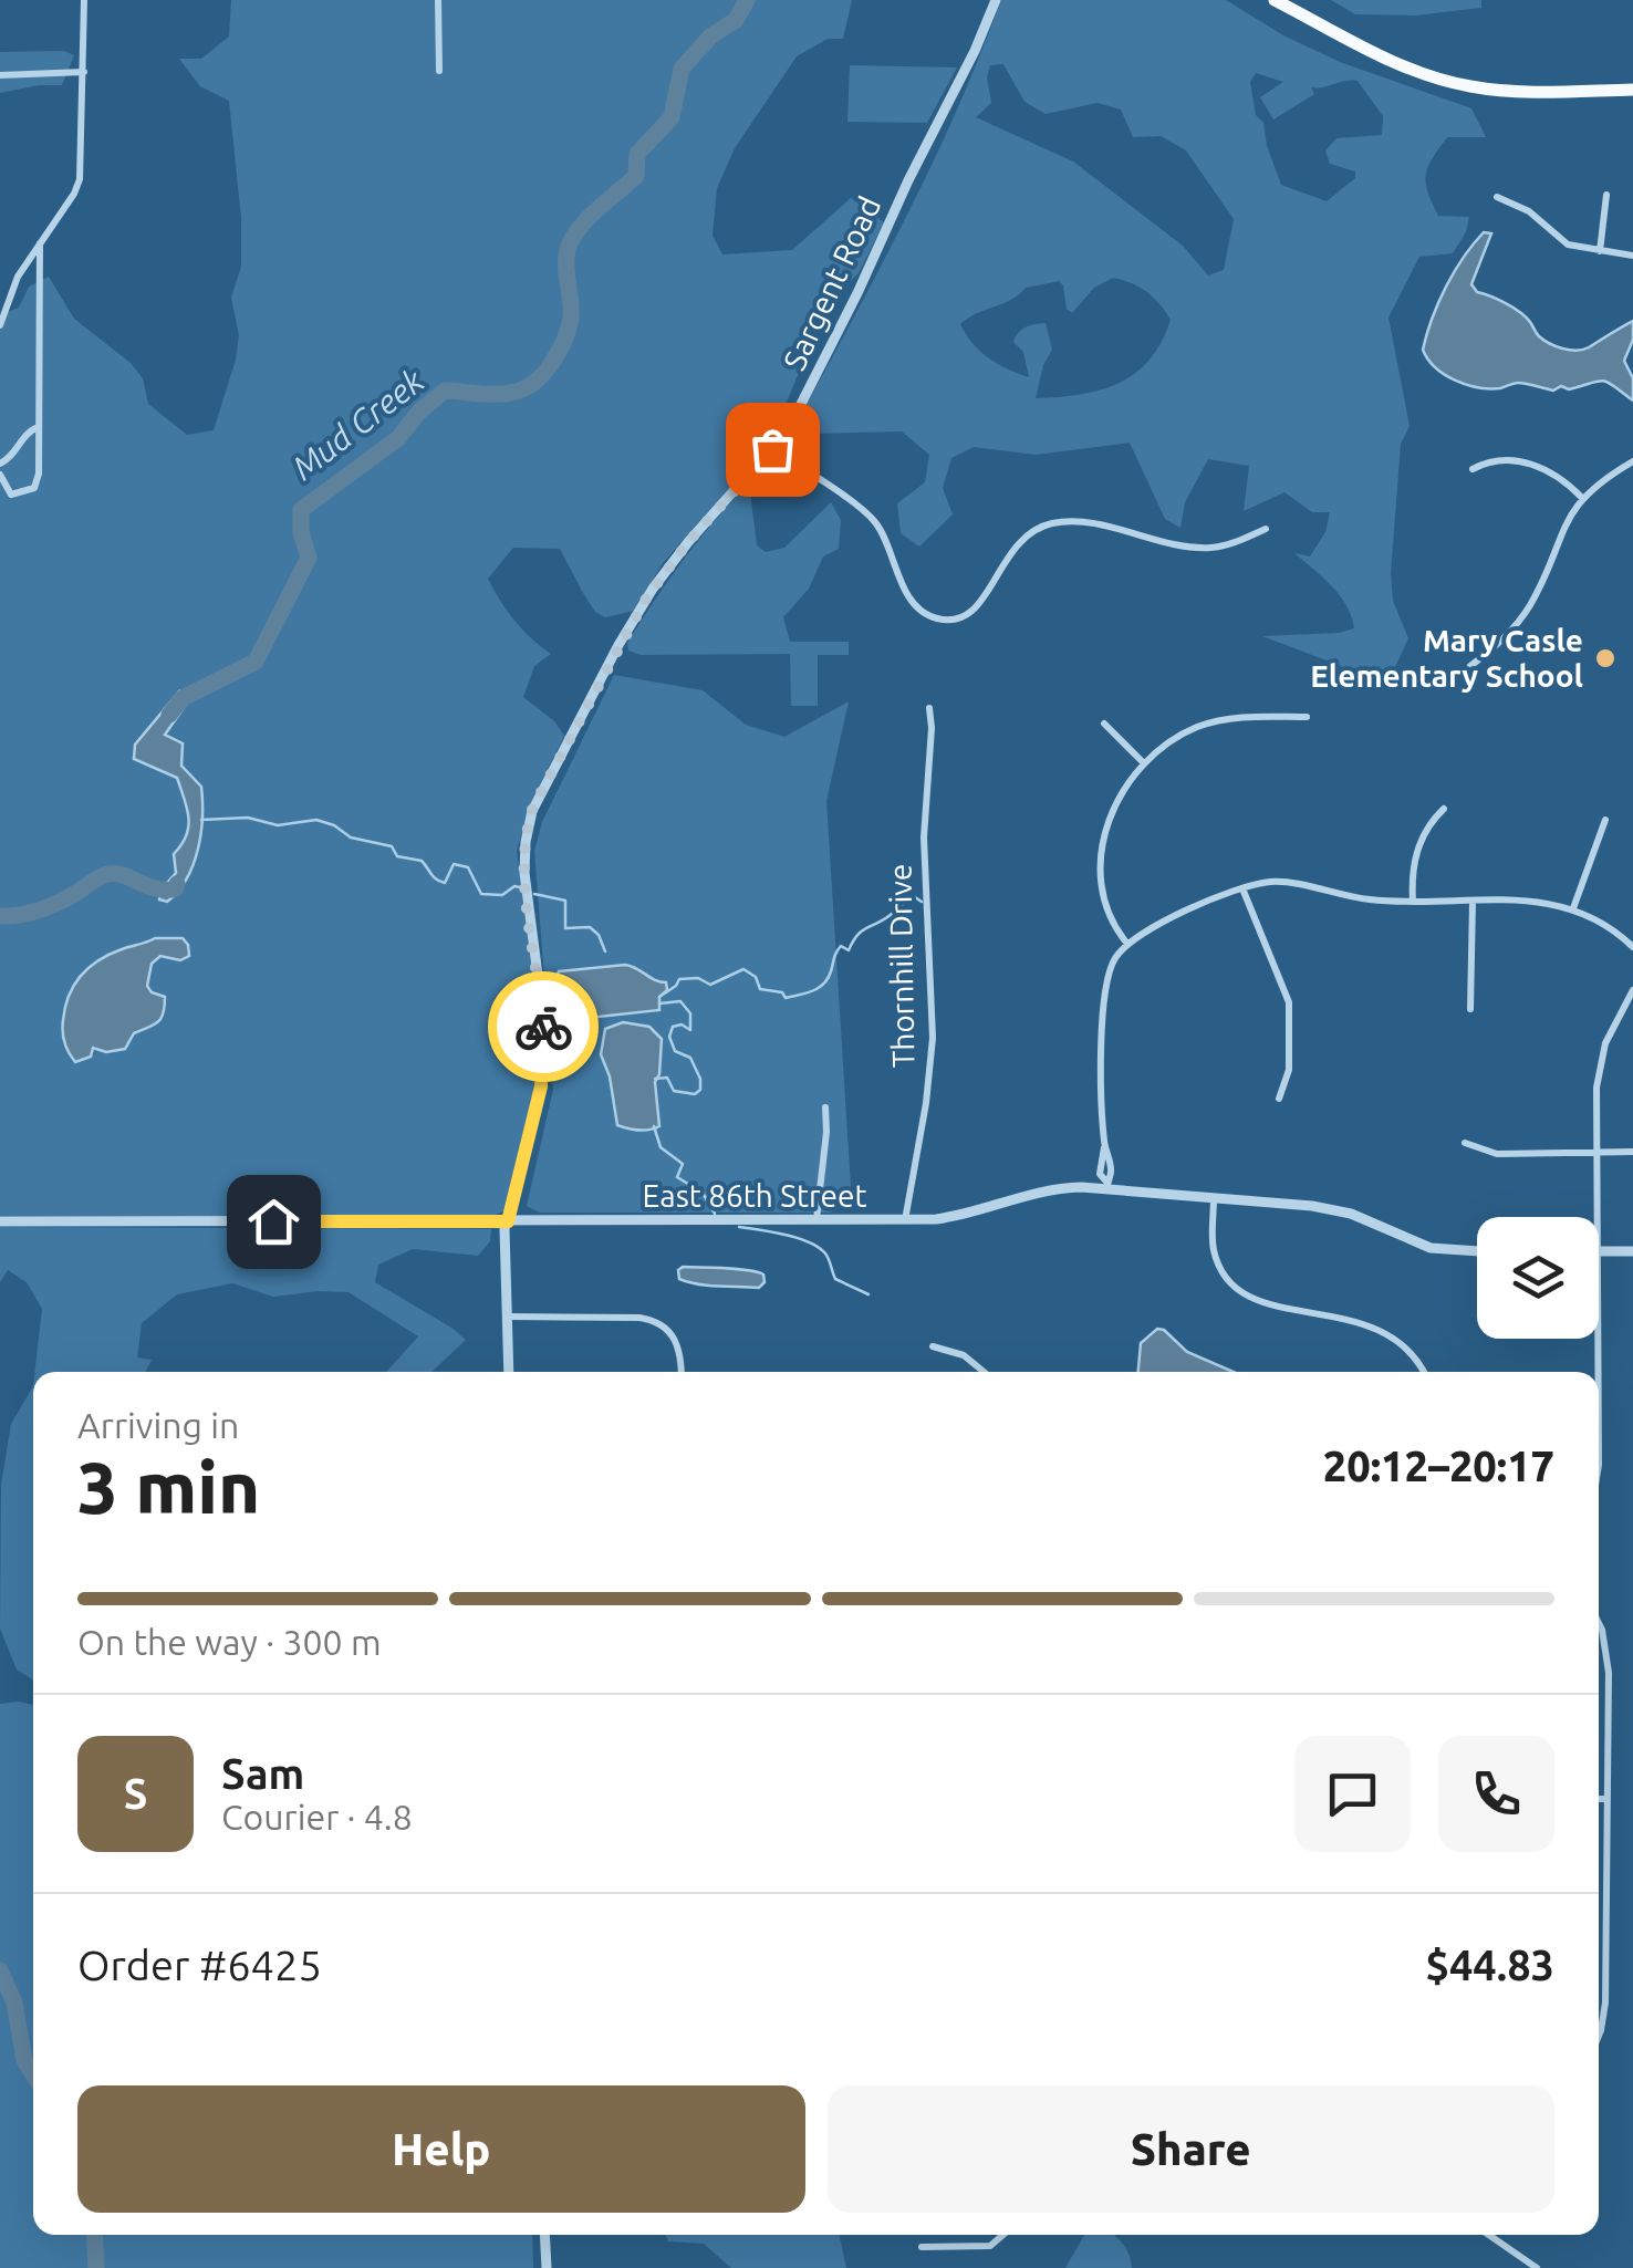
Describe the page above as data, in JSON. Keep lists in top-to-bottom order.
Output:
{
  "streets": {
    "street": ["Sargent Road", "Thornhill Drive", "East 86th Street"]
  },
  "crossings": [
    ["Sargent Road", "East 86th Street"],
    ["Thornhill Drive", "East 86th Street"]
  ],
  "water": ["Mud Creek"],
  "places": ["Mary Casle Elementary School"],
  "page": {
    "heading": ["3 min", "Arriving in", "20:12–20:17"],
    "panel": [
      "Sam",
      "Courier · 4.8",
      "Order #6425",
      "$44.83"
    ],
    "bar": "On the way · 300 m",
    "round": "S",
    "buttons": ["Help", "Share"]
  }
}
